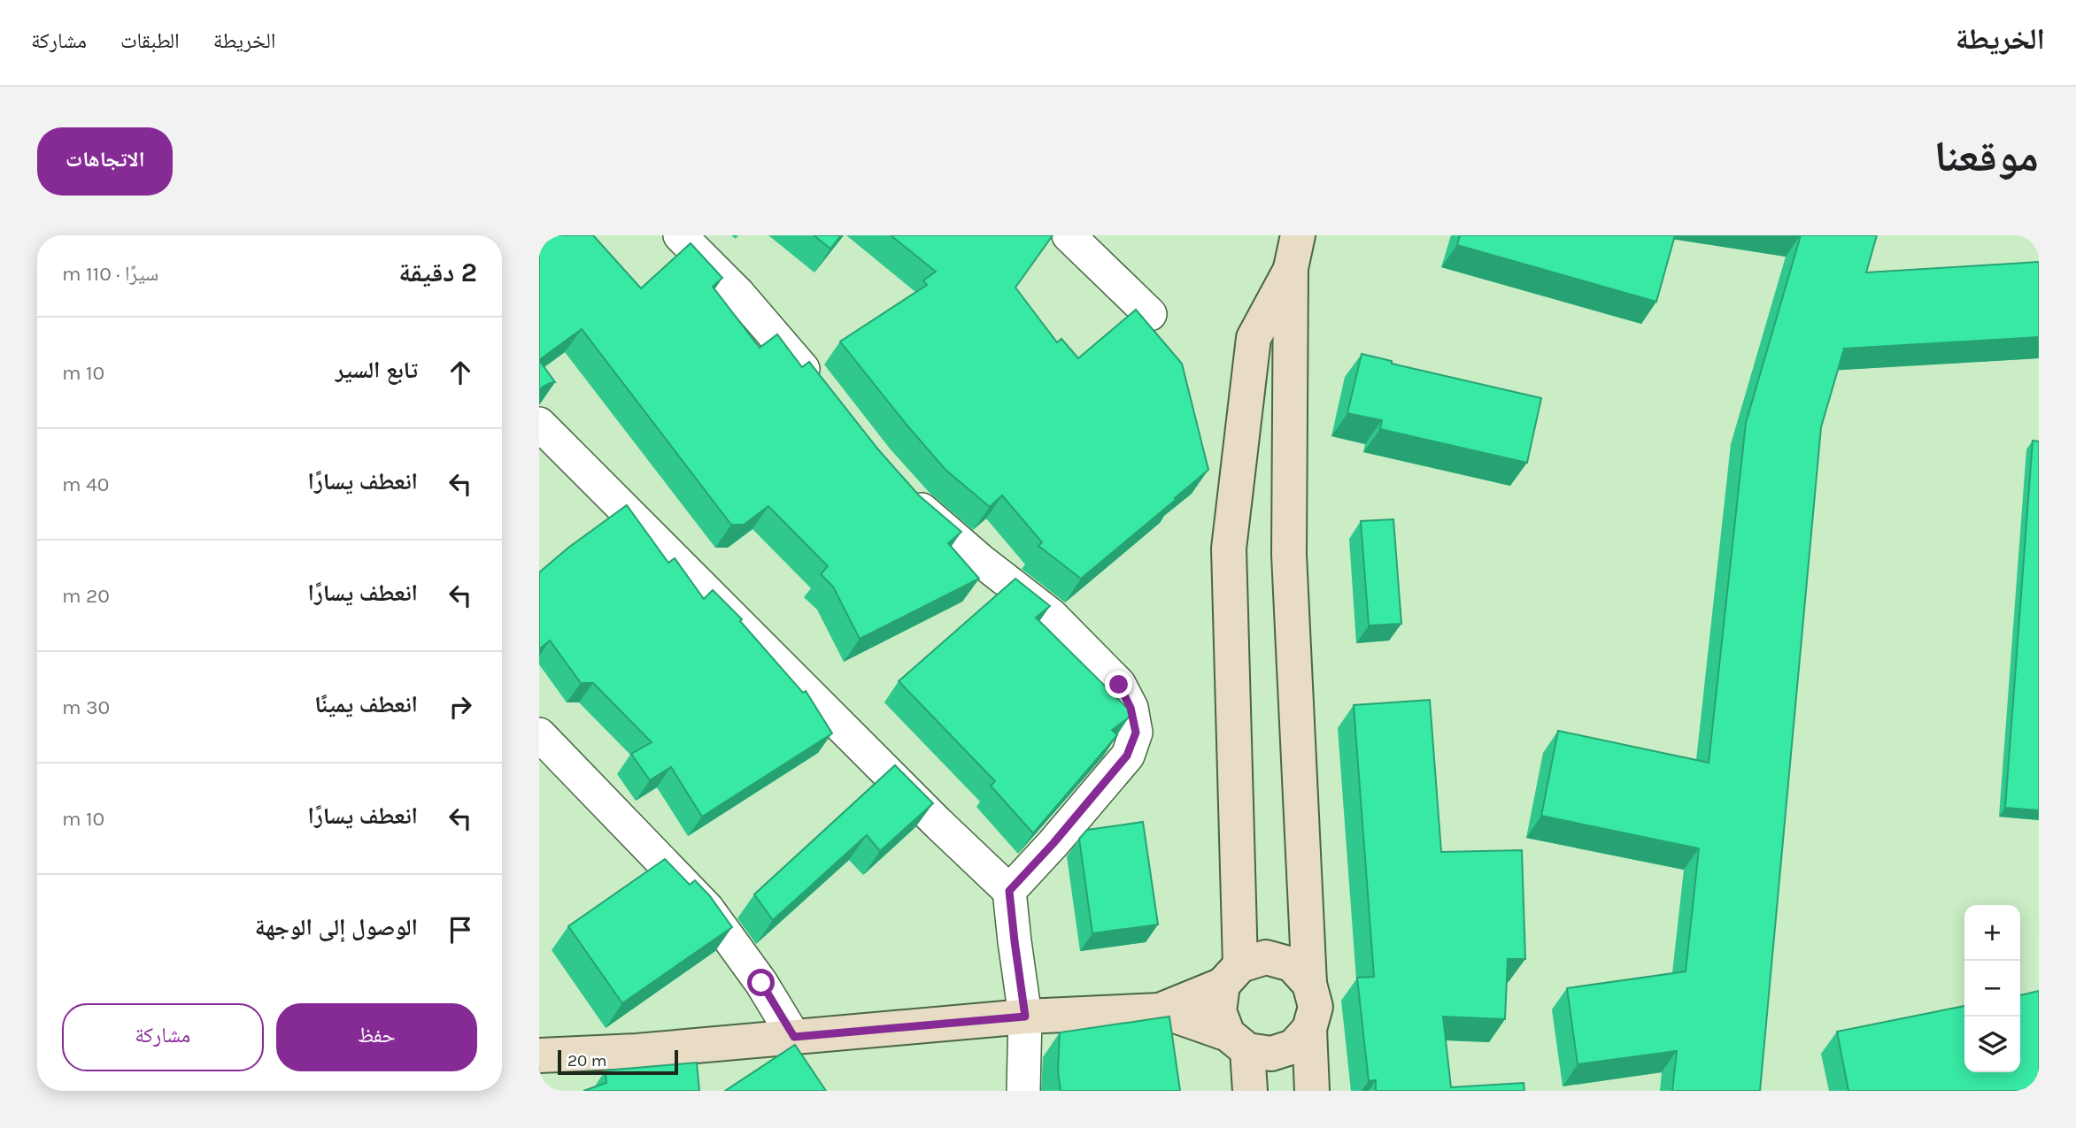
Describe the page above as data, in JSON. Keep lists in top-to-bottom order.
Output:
{
  "scale_bar": "20 m",
  "page": {
    "header": "الخريطة",
    "nav": ["الخريطة", "الطبقات", "مشاركة"],
    "title": "موقعنا",
    "buttons": [
      "الاتجاهات",
      ["حفظ", "مشاركة"]
    ],
    "heading": ["2 دقيقة", "سيرًا · 110 m"],
    "list": [
      ["تابع السير", "10 m"],
      ["انعطف يسارًا", "40 m"],
      ["انعطف يسارًا", "20 m"],
      ["انعطف يمينًا", "30 m"],
      ["انعطف يسارًا", "10 m"],
      "الوصول إلى الوجهة"
    ],
    "map_buttons": ["+", "−"],
    "scale": "20 m"
  }
}
